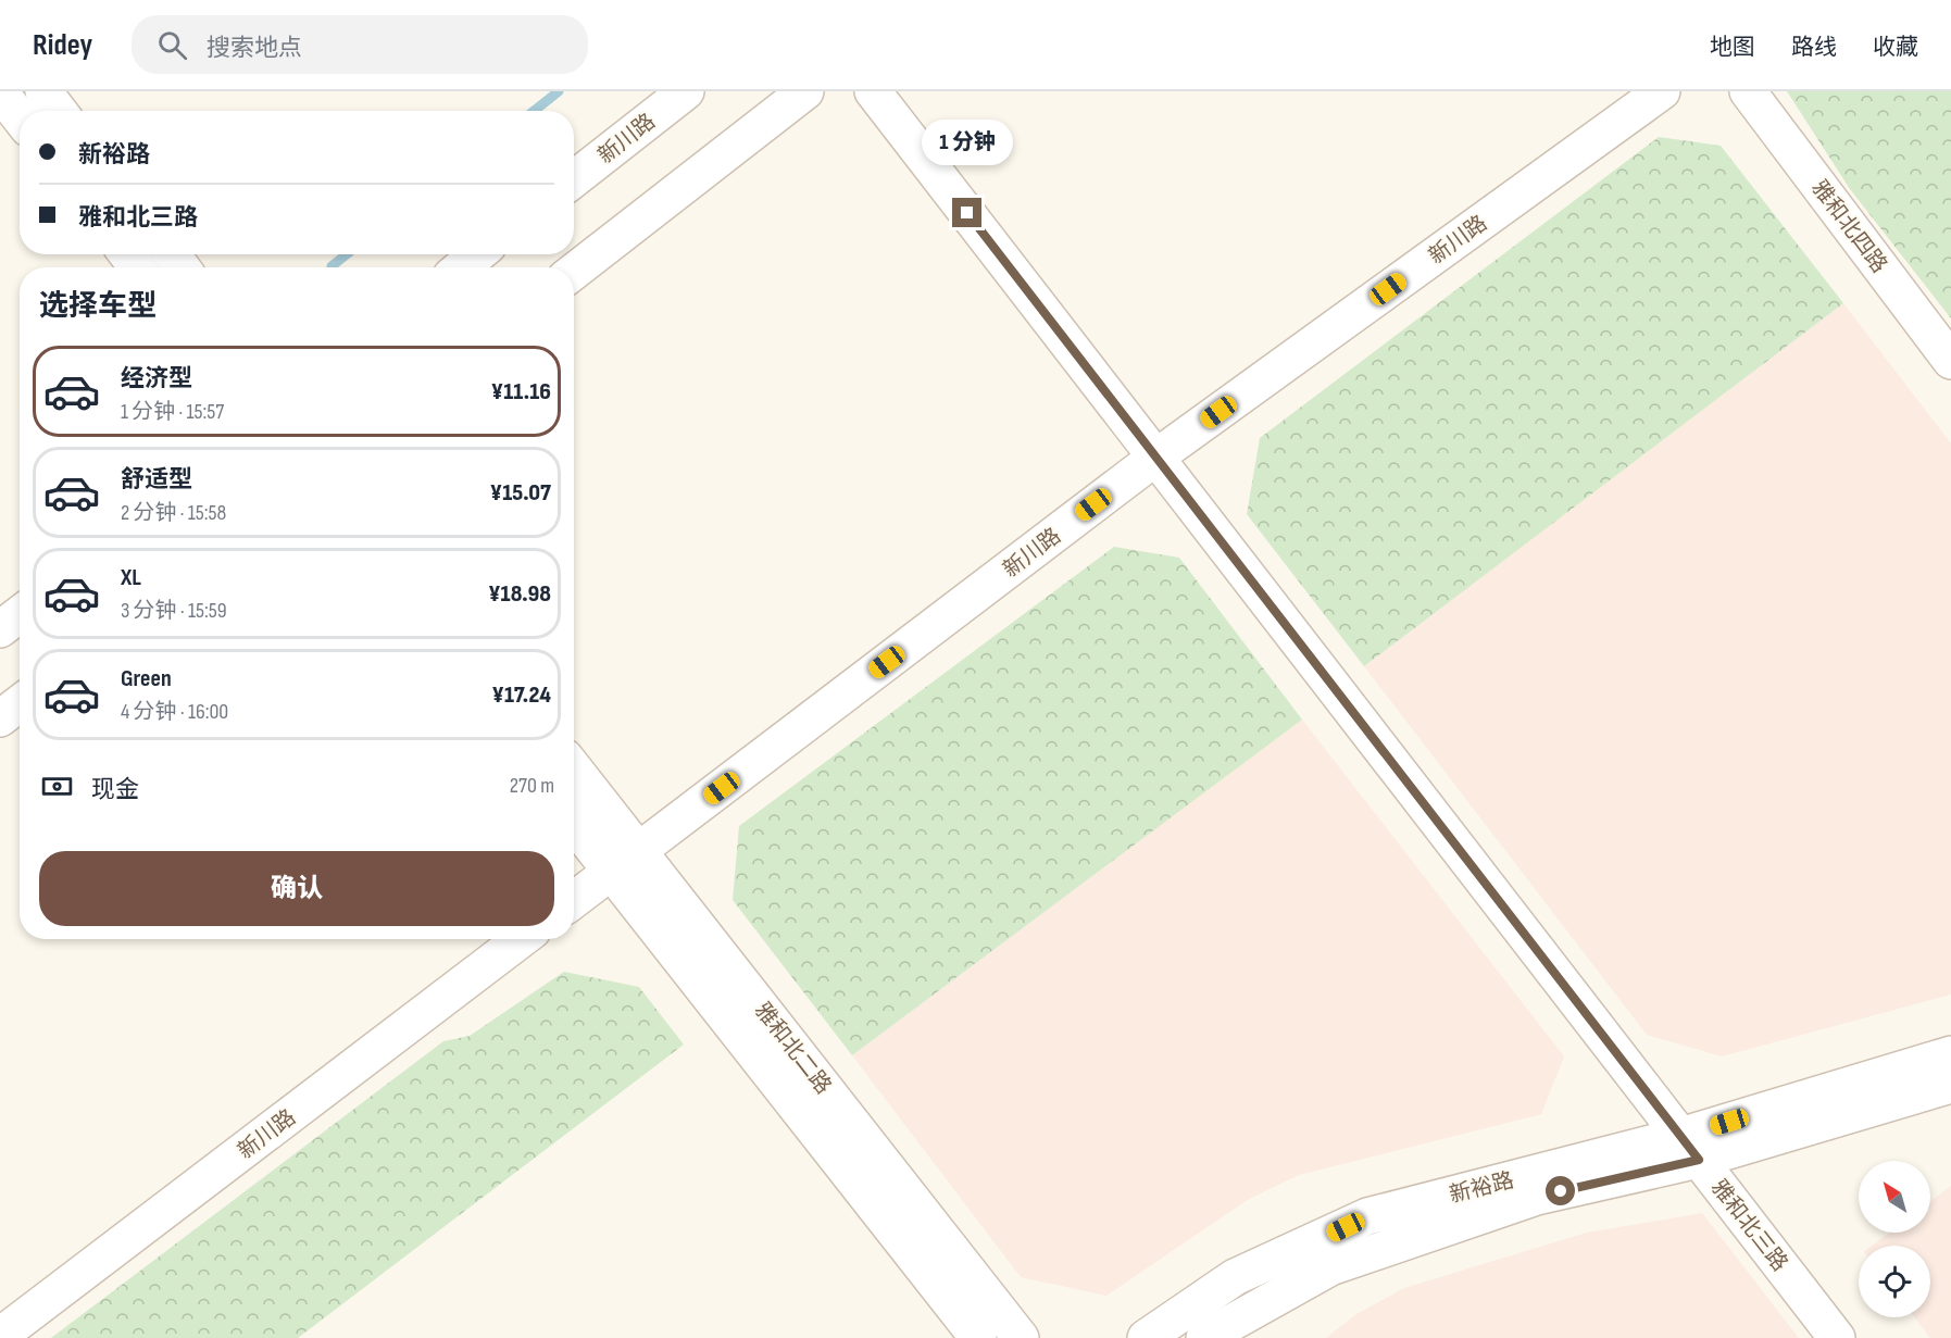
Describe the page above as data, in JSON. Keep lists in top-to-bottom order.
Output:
{
  "streets": {
    "street": [
      "新川路",
      "雅和北四路",
      "雅和北二路",
      "新裕路",
      "雅和北三路"
    ]
  },
  "crossings": [
    ["新川路", "雅和北二路"],
    ["新川路", "雅和北三路"],
    ["新裕路", "雅和北三路"]
  ],
  "north": "top left",
  "page": {
    "header": "Ridey",
    "search": "搜索地点",
    "nav": ["地图", "路线", "收藏"],
    "banner": ["新裕路", "雅和北三路"],
    "bubble": "1 分钟",
    "heading": "选择车型",
    "list": [
      {
        "name": "经济型",
        "note": "1 分钟 · 15:57",
        "value": "¥11.16"
      },
      {
        "name": "舒适型",
        "note": "2 分钟 · 15:58",
        "value": "¥15.07"
      },
      {
        "name": "XL",
        "note": "3 分钟 · 15:59",
        "value": "¥18.98"
      },
      {
        "name": "Green",
        "note": "4 分钟 · 16:00",
        "value": "¥17.24"
      }
    ],
    "pay": ["现金", "270 m"],
    "buttons": "确认"
  }
}
